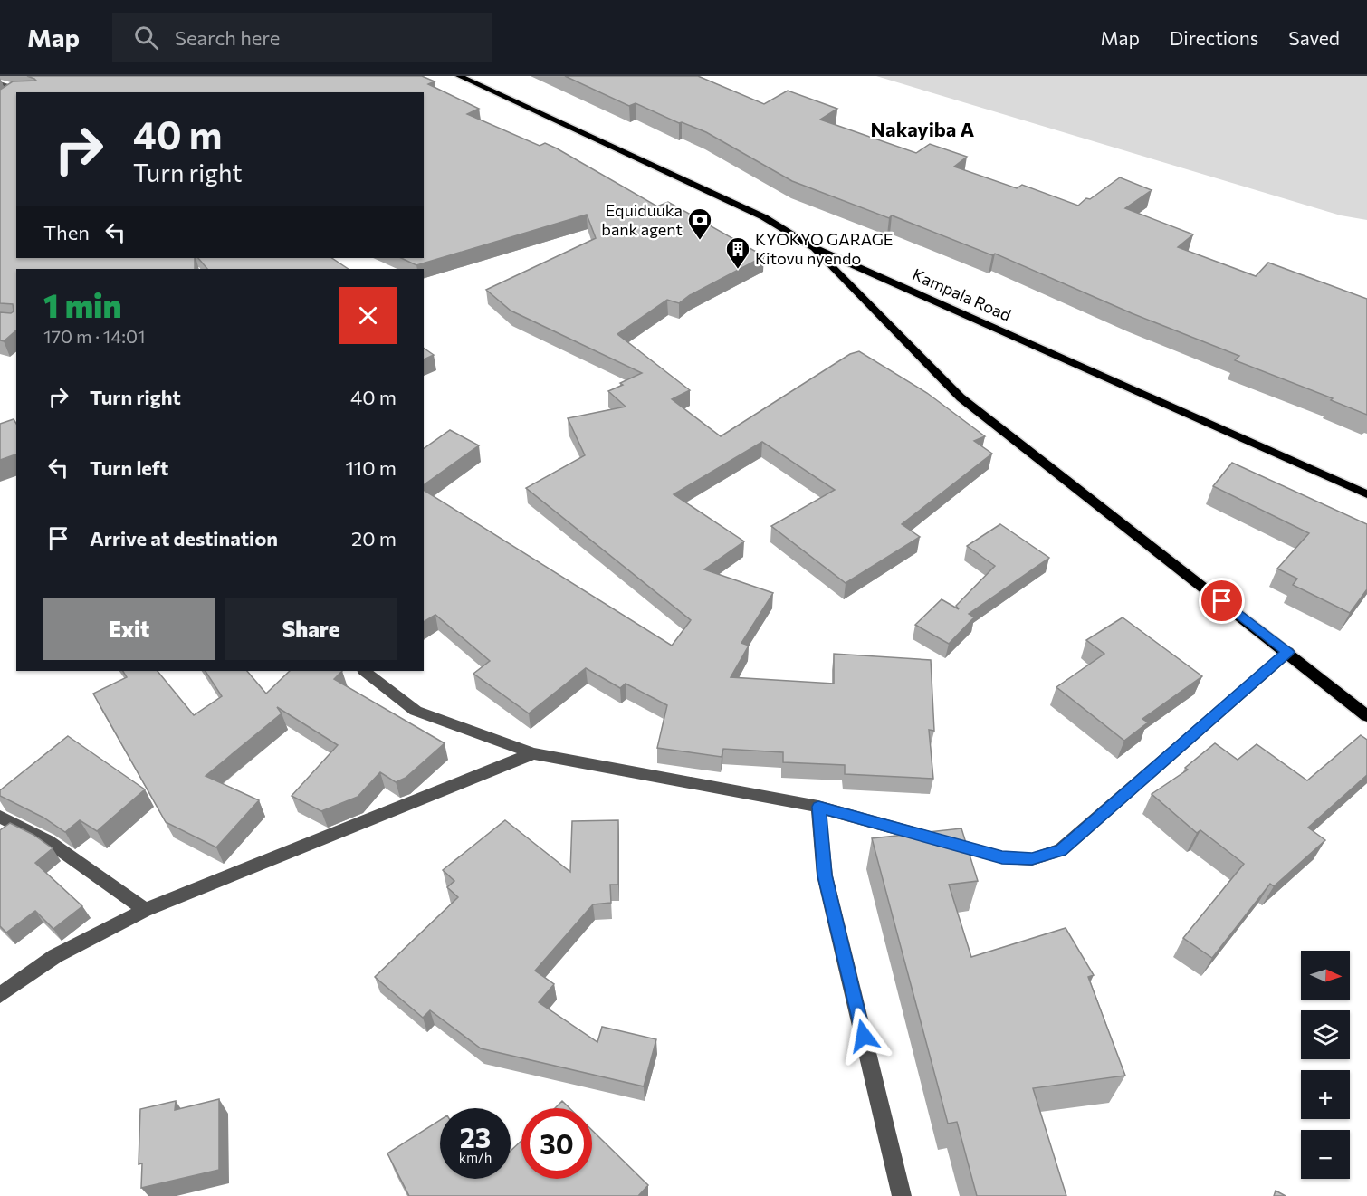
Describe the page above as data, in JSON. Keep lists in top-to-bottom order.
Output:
{
  "streets": {
    "main road": ["Kampala Road"]
  },
  "districts": ["Nakayiba A"],
  "places": {
    "bank": ["Equiduuka bank agent"],
    "building": ["KYOKYO GARAGE Kitovu nyendo"]
  },
  "north": "right",
  "page": {
    "header": "Map",
    "search": "Search here",
    "nav": ["Map", "Directions", "Saved"],
    "turn": ["40 m", "Turn right"],
    "then": "Then",
    "heading": ["1 min", "170 m · 14:01"],
    "list": [
      {
        "name": "Turn right",
        "value": "40 m"
      },
      {
        "name": "Turn left",
        "value": "110 m"
      },
      {
        "name": "Arrive at destination",
        "value": "20 m"
      }
    ],
    "buttons": ["Exit", "Share"],
    "map_buttons": ["+", "−"],
    "speed": "23 km/h",
    "limit": "30"
  }
}
